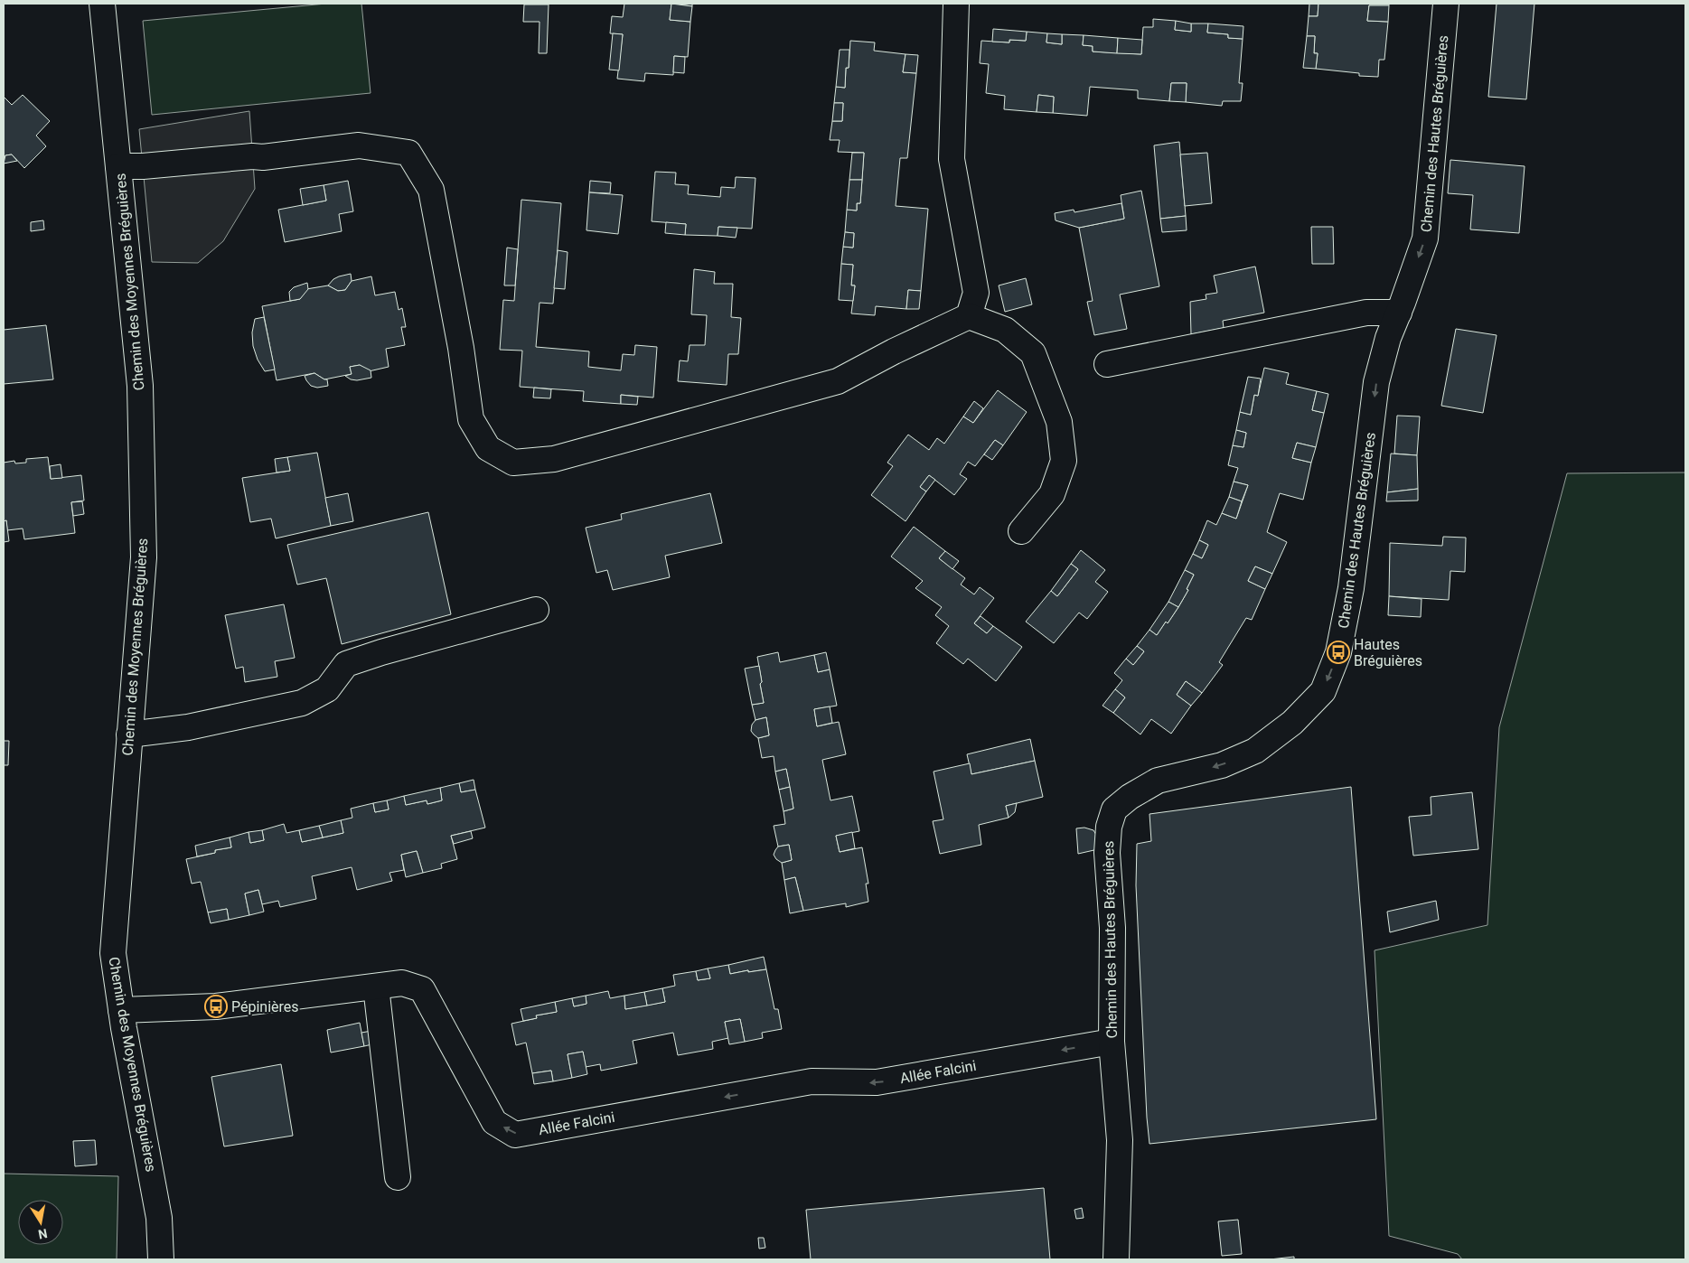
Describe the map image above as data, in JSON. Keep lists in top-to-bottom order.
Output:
{
  "streets": {
    "street": ["Chemin des Hautes Bréguières", "Chemin des Moyennes Bréguières", "Allée Falcini"]
  },
  "crossings": [
    ["Chemin des Hautes Bréguières", "Allée Falcini"],
    ["Chemin des Moyennes Bréguières", "Allée Falcini"]
  ],
  "one_way": ["Chemin des Hautes Bréguières", "Allée Falcini"],
  "places": {
    "bus stop": ["Hautes Bréguières", "Pépinières"]
  },
  "north": "bottom"
}
